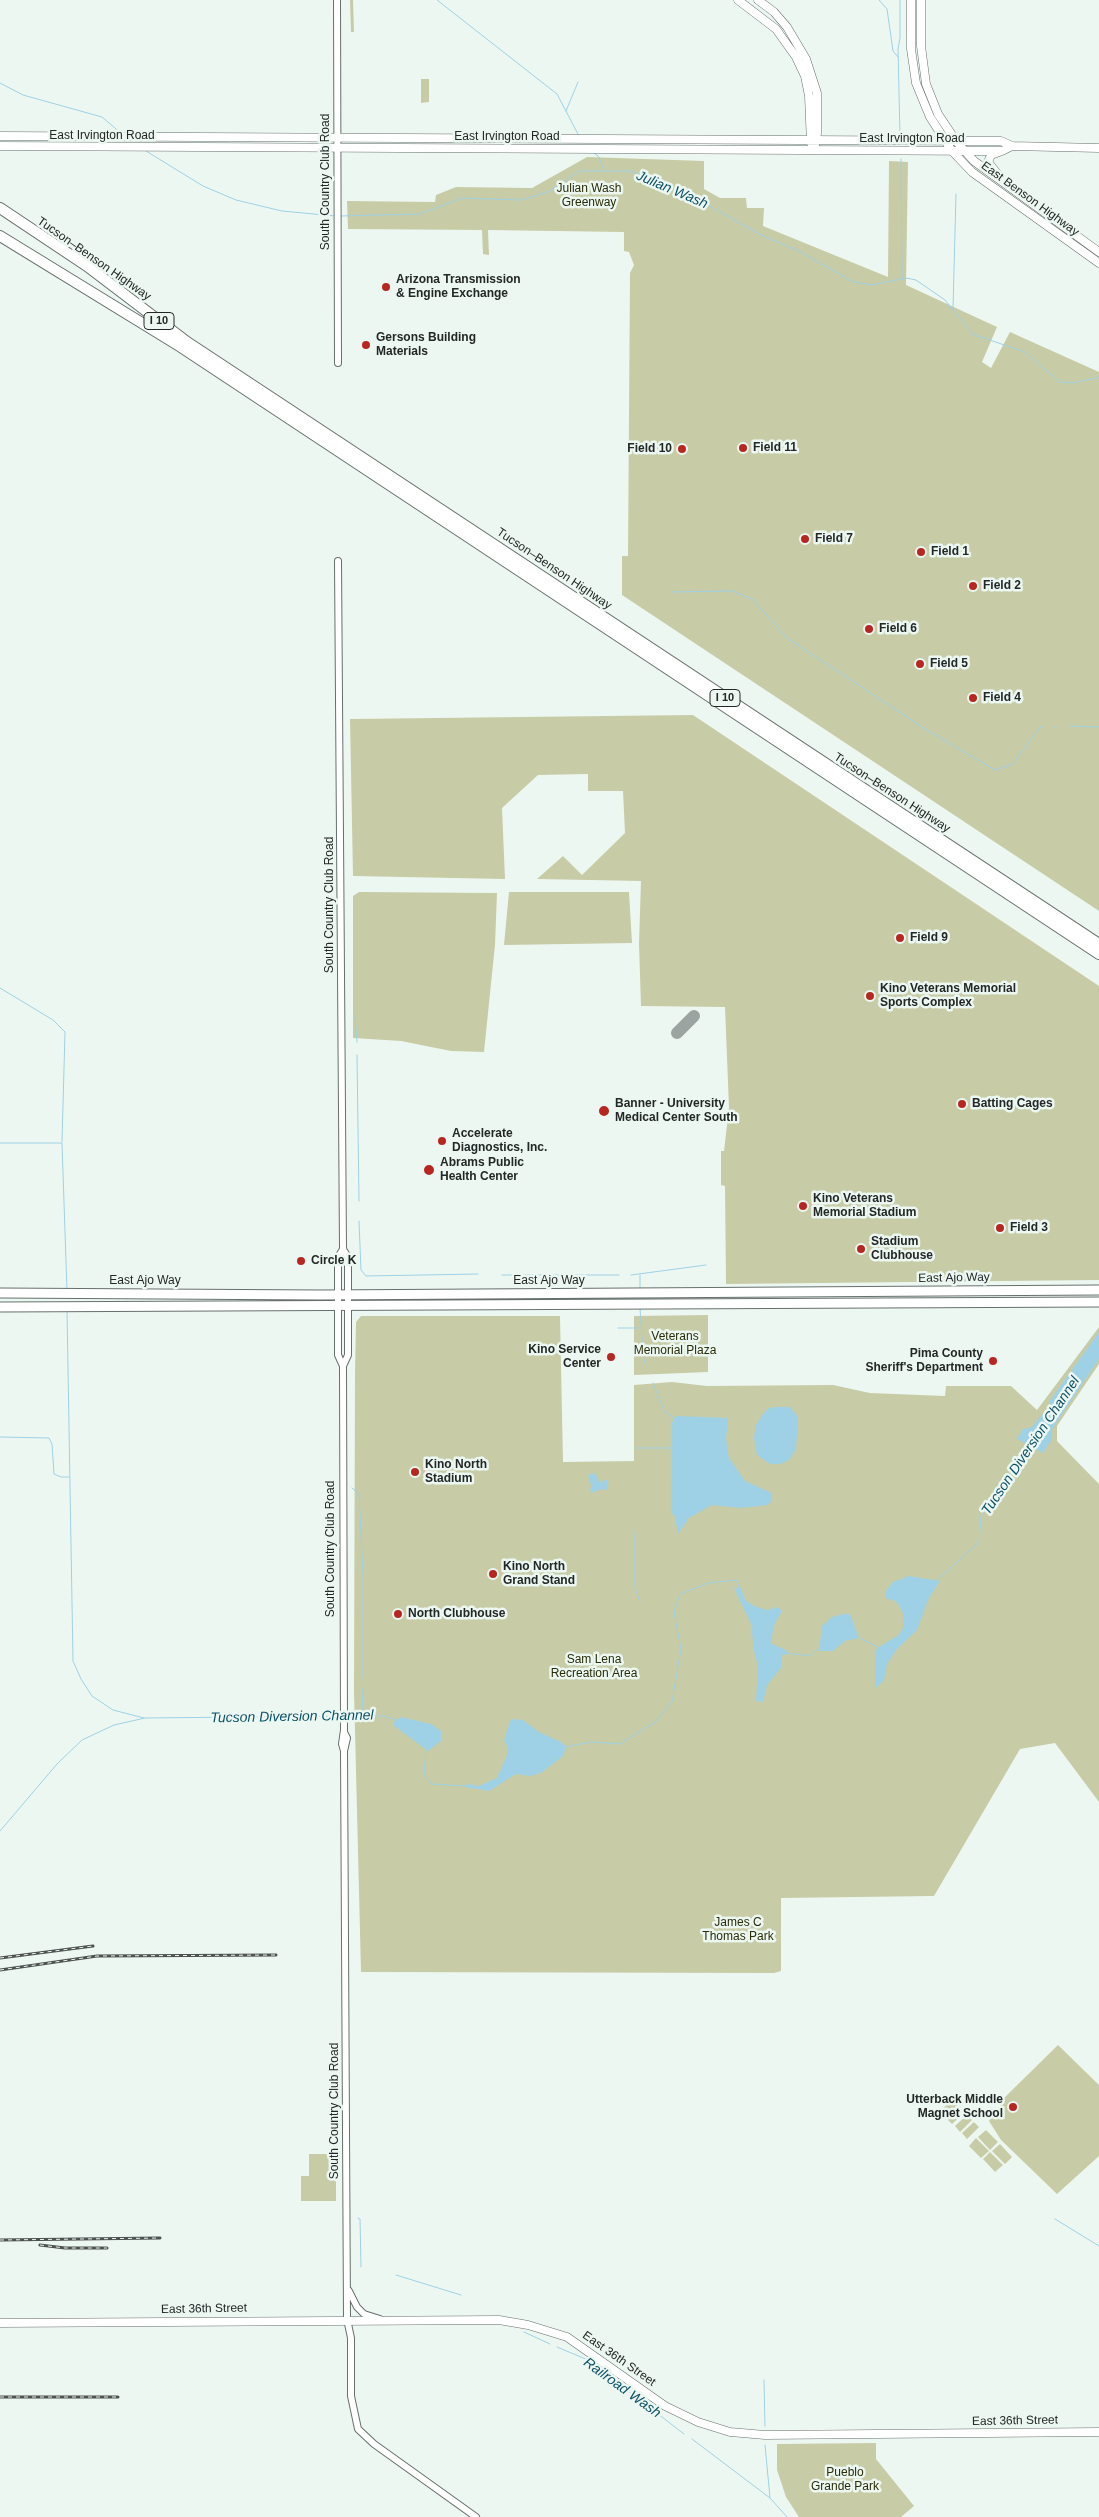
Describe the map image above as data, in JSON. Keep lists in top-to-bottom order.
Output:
{
  "streets": {
    "highway": ["Tucson–Benson Highway", "I 10"],
    "main road": [
      "East Irvington Road",
      "East Benson Highway",
      "East Ajo Way",
      "East 36th Street"
    ],
    "street": ["South Country Club Road"]
  },
  "crossings": [
    ["East Irvington Road", "South Country Club Road"],
    ["East Irvington Road", "East Benson Highway"],
    ["South Country Club Road", "East Ajo Way"],
    ["South Country Club Road", "East 36th Street"]
  ],
  "water": ["Julian Wash", "Tucson Diversion Channel", "Railroad Wash"],
  "parks": [
    "Julian Wash Greenway",
    "Veterans Memorial Plaza",
    "Sam Lena Recreation Area",
    "James C Thomas Park",
    "Pueblo Grande Park"
  ],
  "places": [
    "Arizona Transmission & Engine Exchange",
    "Gersons Building Materials",
    "Field 11",
    "Field 10",
    "Field 7",
    "Field 1",
    "Field 2",
    "Field 6",
    "Field 5",
    "Field 4",
    "Field 9",
    "Kino Veterans Memorial Sports Complex",
    "Batting Cages",
    "Banner - University Medical Center South",
    "Accelerate Diagnostics, Inc.",
    "Abrams Public Health Center",
    "Kino Veterans Memorial Stadium",
    "Field 3",
    "Stadium Clubhouse",
    "Circle K",
    "Kino Service Center",
    "Pima County Sheriff's Department",
    "Kino North Stadium",
    "Kino North Grand Stand",
    "North Clubhouse",
    "Utterback Middle Magnet School"
  ]
}
